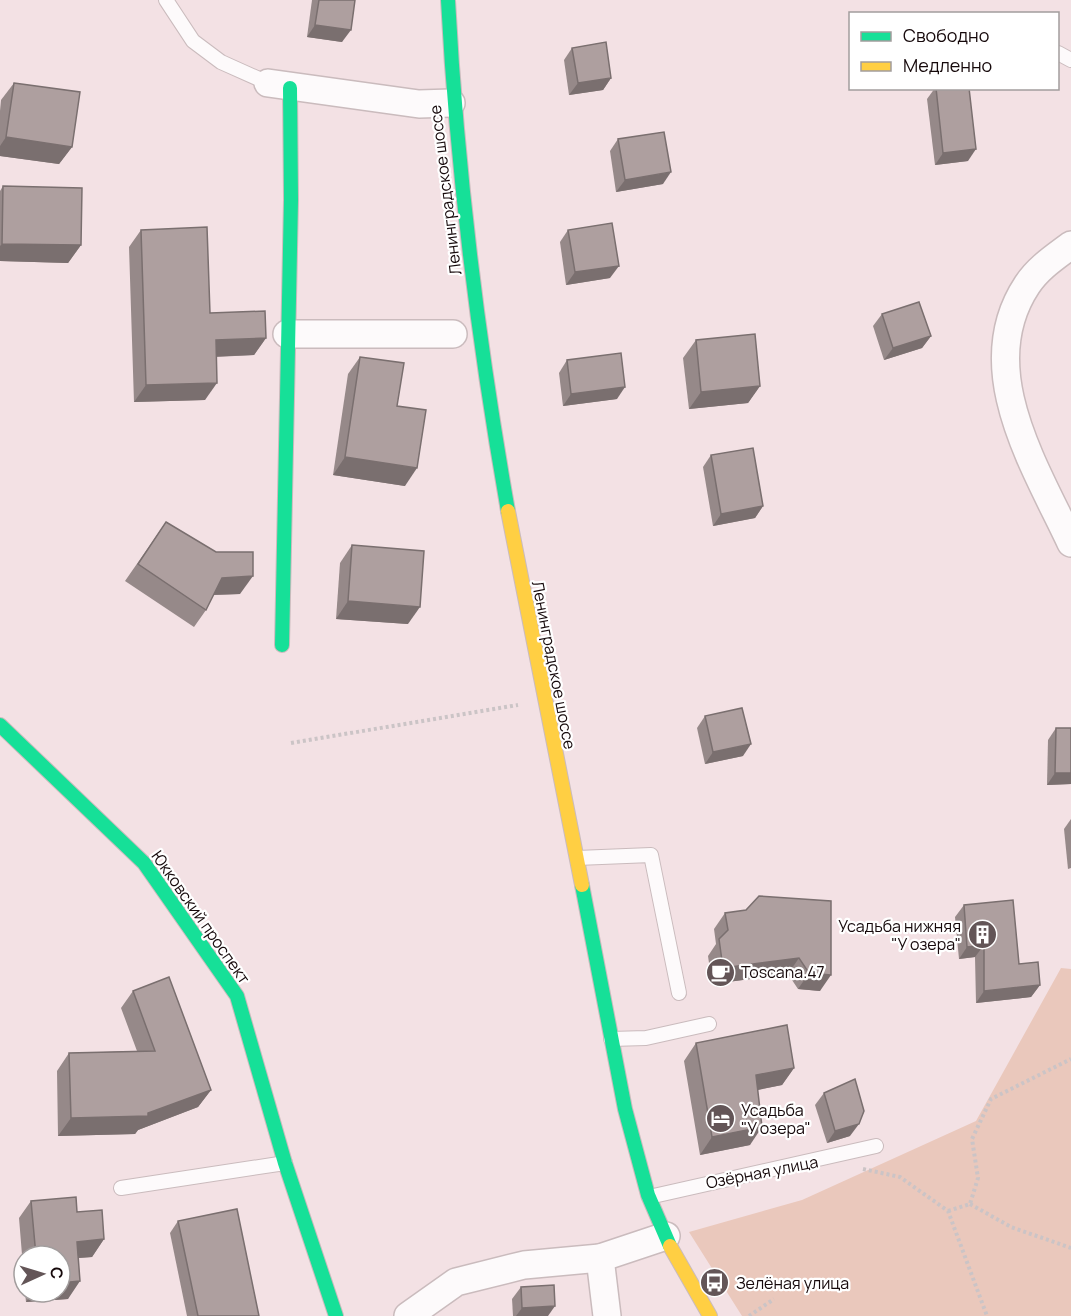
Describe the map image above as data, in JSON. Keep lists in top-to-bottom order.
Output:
{
  "streets": {
    "main road": ["Ленинградское шоссе", "Юкковский проспект"],
    "lane": ["Озёрная улица"]
  },
  "crossings": [
    ["Ленинградское шоссе", "Озёрная улица"]
  ],
  "places": {
    "building": ["Усадьба нижняя \"У озера\""],
    "cafe": ["Toscana.47"],
    "hotel": ["Усадьба \"У озера\""],
    "bus stop": ["Зелёная улица"]
  },
  "legend": ["Свободно", "Медленно"],
  "north": "right"
}
